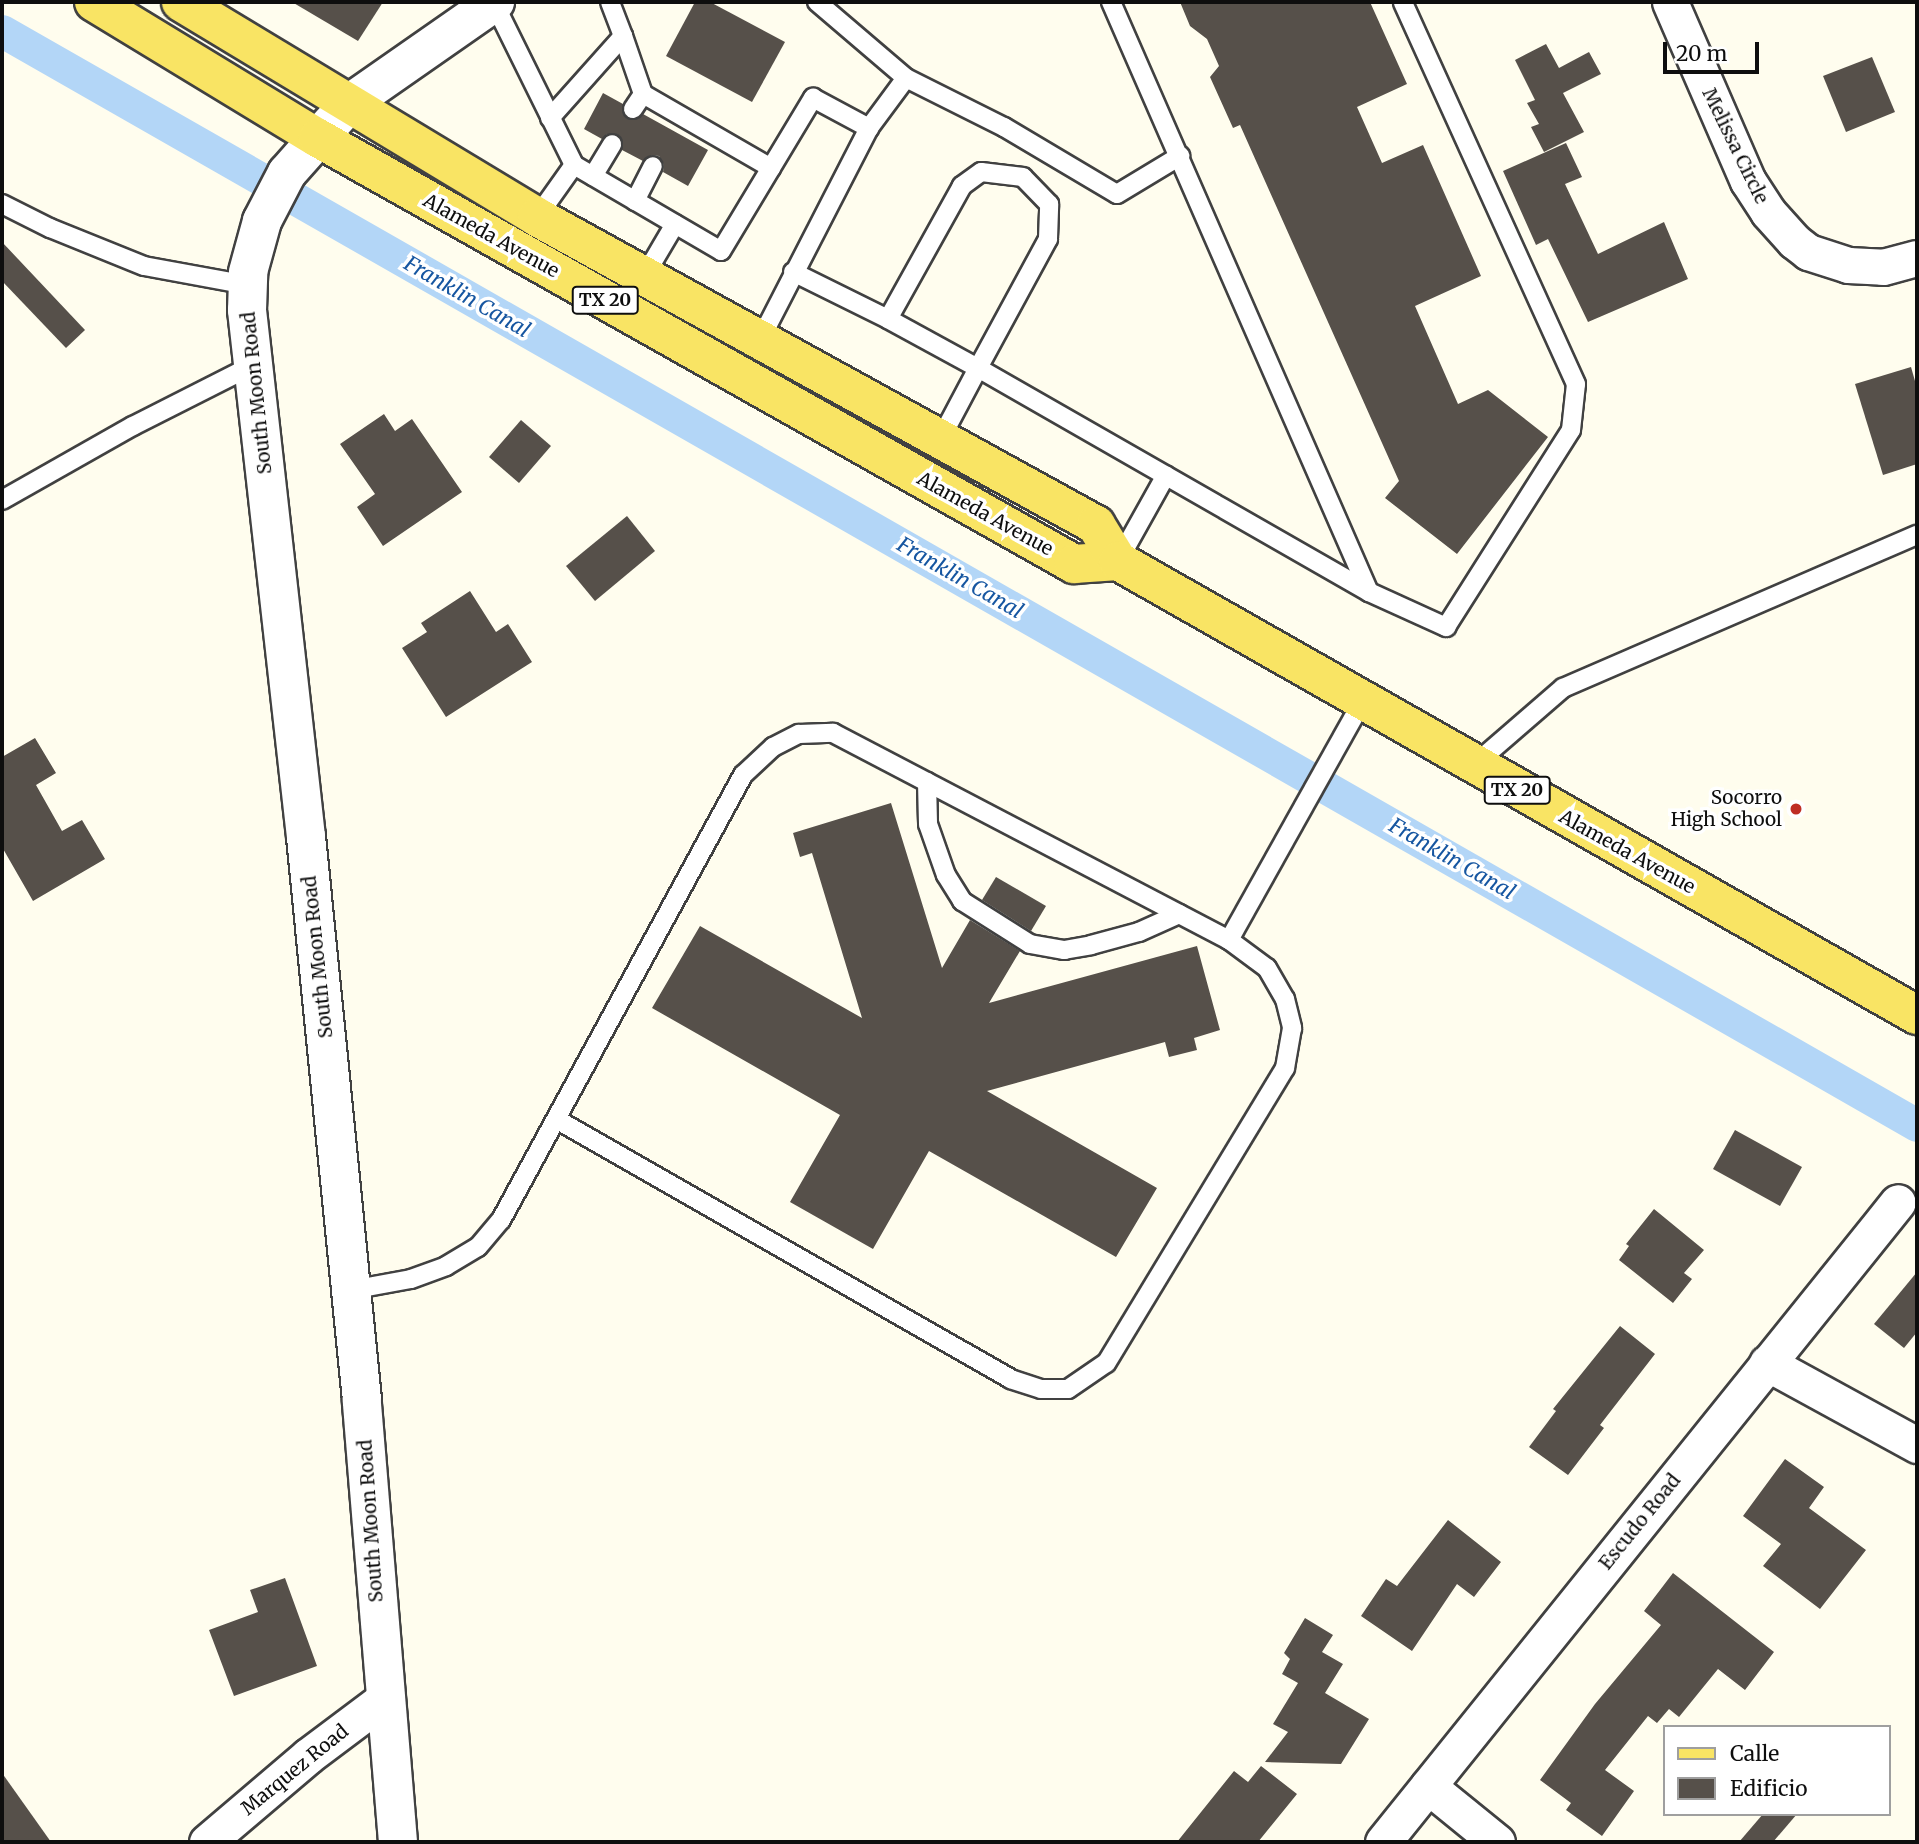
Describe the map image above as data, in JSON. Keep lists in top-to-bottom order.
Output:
{
  "streets": {
    "main road": ["Alameda Avenue", "TX 20"],
    "street": [
      "Melissa Circle",
      "South Moon Road",
      "Escudo Road",
      "Marquez Road"
    ]
  },
  "crossings": [
    ["Alameda Avenue", "South Moon Road"],
    ["South Moon Road", "Marquez Road"]
  ],
  "water": ["Franklin Canal"],
  "places": ["Socorro High School"],
  "legend": ["Calle", "Edificio"],
  "scale_bar": "20 m"
}
